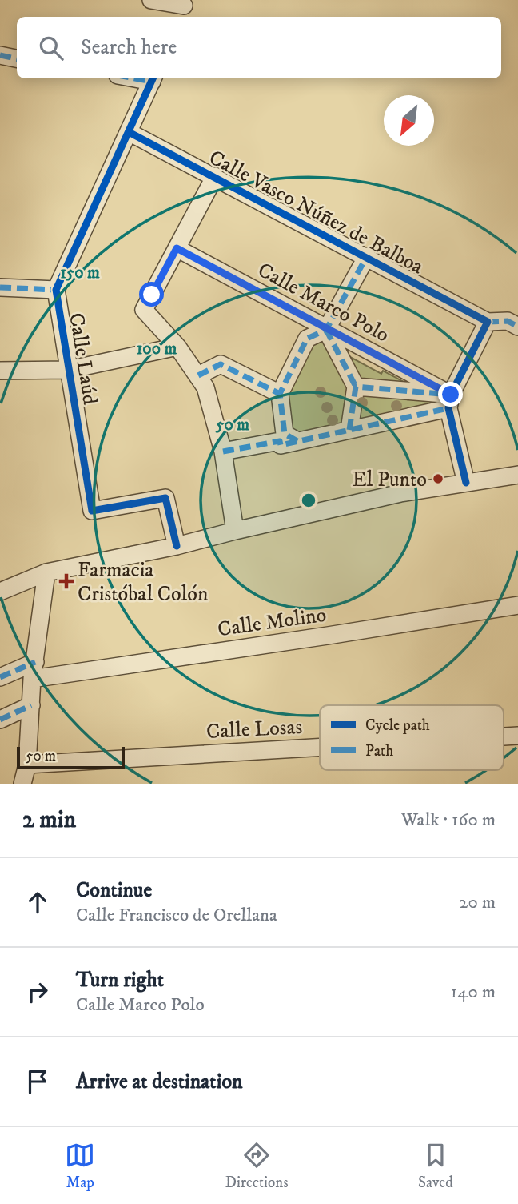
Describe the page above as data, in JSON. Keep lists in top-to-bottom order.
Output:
{
  "streets": {
    "street": [
      "Calle Vasco Núñez de Balboa",
      "Calle Marco Polo",
      "Calle Laúd",
      "Calle Molino",
      "Calle Losas"
    ]
  },
  "crossings": [
    ["Calle Vasco Núñez de Balboa", "Calle Laúd"]
  ],
  "places": {
    "other": ["El Punto"],
    "health": ["Farmacia Cristóbal Colón"]
  },
  "legend": ["Cycle path", "Path"],
  "scale_bar": "50 m",
  "north": "bottom left",
  "page": {
    "search": "Search here",
    "scale": "50 m",
    "heading": ["2 min", "Walk · 160 m"],
    "list": [
      ["Continue", "Calle Francisco de Orellana", "20 m"],
      ["Turn right", "Calle Marco Polo", "140 m"],
      "Arrive at destination"
    ],
    "nav": ["Map", "Directions", "Saved"]
  },
  "rings": ["150 m", "100 m", "50 m"]
}
